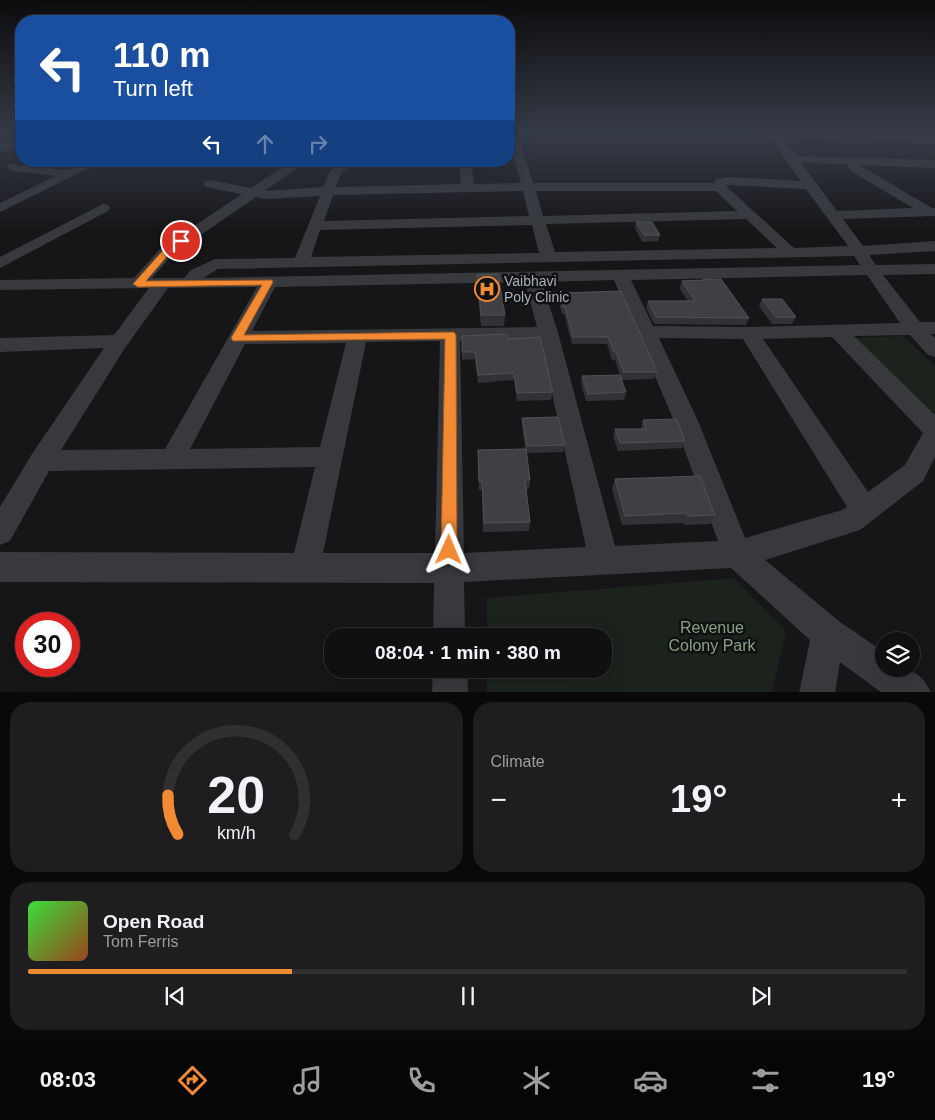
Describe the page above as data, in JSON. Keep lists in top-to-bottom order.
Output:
{
  "parks": ["Revenue Colony Park"],
  "places": {
    "hospital": ["Vaibhavi Poly Clinic"]
  },
  "page": {
    "turn": ["110 m", "Turn left"],
    "limit": "30",
    "trip": "08:04 · 1 min · 380 m",
    "tile": "Climate",
    "heat": ["−", "19°", "+"],
    "song": ["Open Road", "Tom Ferris"],
    "tabs": ["08:03", "19°"],
    "gauge": ["20", "km/h"]
  }
}
